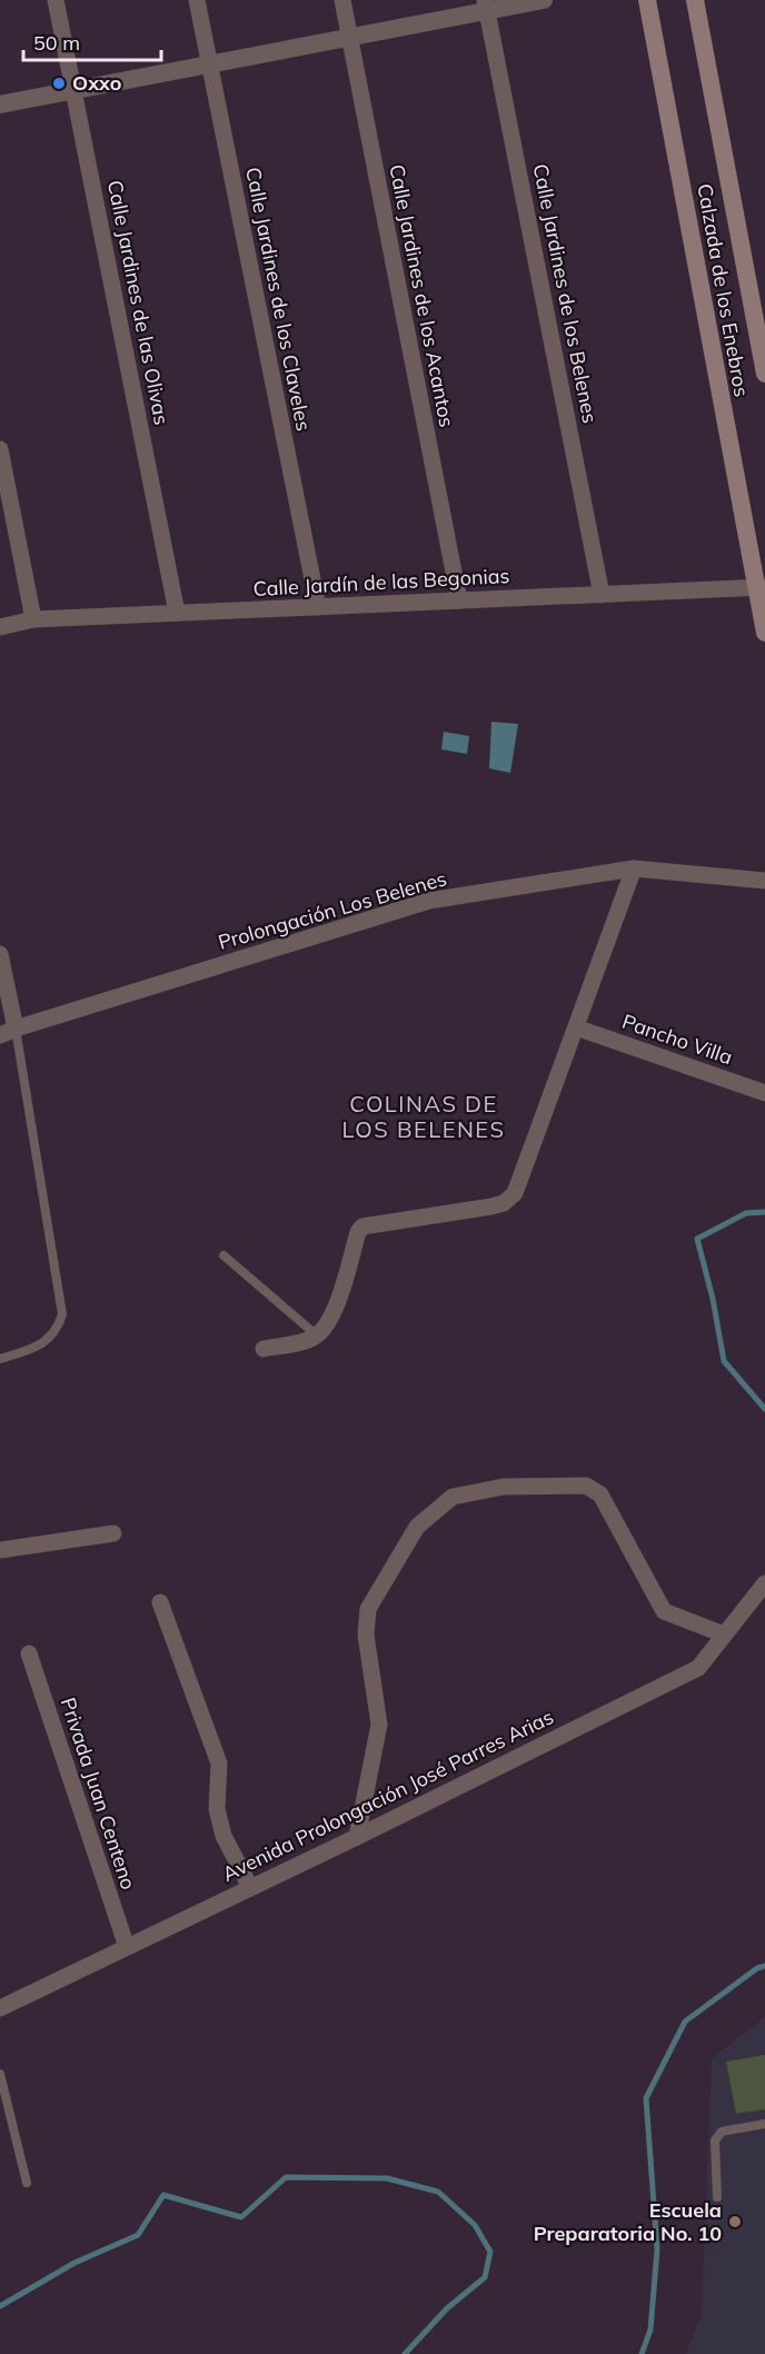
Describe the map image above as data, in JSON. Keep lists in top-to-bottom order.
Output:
{
  "streets": {
    "main road": ["Calzada de los Enebros"],
    "street": [
      "Calle Jardines de los Belenes",
      "Calle Jardines de los Acantos",
      "Calle Jardines de los Claveles",
      "Calle Jardines de las Olivas",
      "Calle Jardín de las Begonias",
      "Prolongación Los Belenes",
      "Pancho Villa",
      "Privada Juan Centeno",
      "Avenida Prolongación José Parres Arias"
    ]
  },
  "crossings": [
    ["Calzada de los Enebros", "Calle Jardín de las Begonias"],
    ["Calle Jardines de los Belenes", "Calle Jardín de las Begonias"],
    ["Calle Jardines de los Acantos", "Calle Jardín de las Begonias"],
    ["Calle Jardines de los Claveles", "Calle Jardín de las Begonias"],
    ["Calle Jardines de las Olivas", "Calle Jardín de las Begonias"],
    ["Privada Juan Centeno", "Avenida Prolongación José Parres Arias"]
  ],
  "districts": ["COLINAS DE LOS BELENES"],
  "places": ["Oxxo", "Escuela Preparatoria No. 10"],
  "scale_bar": "50 m"
}
